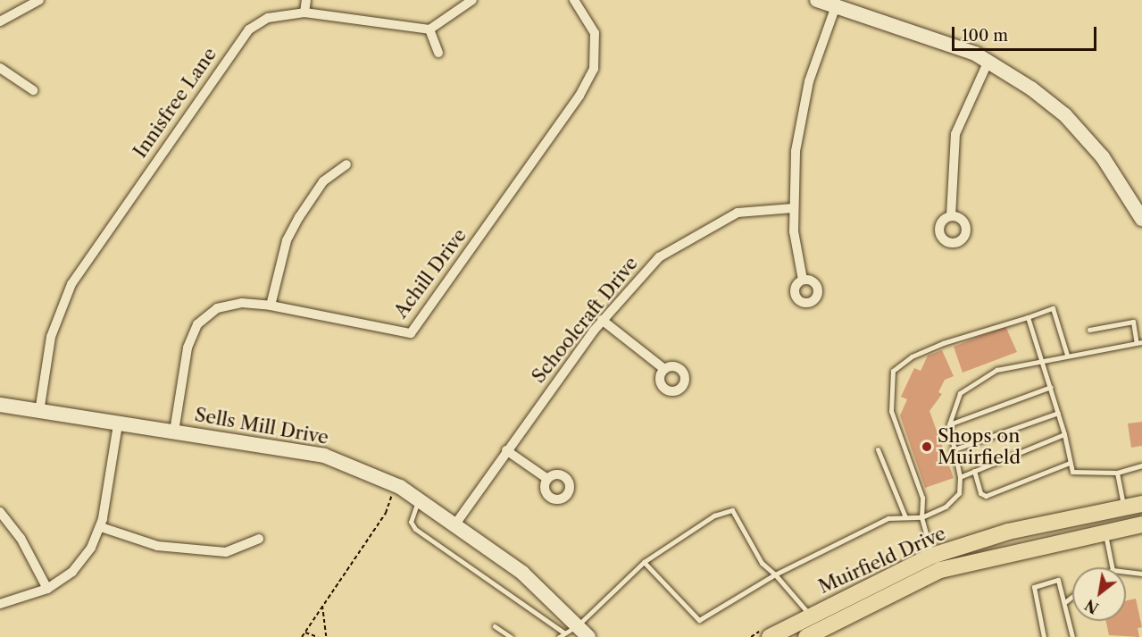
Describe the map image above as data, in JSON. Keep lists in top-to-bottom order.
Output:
{
  "streets": {
    "main road": ["Muirfield Drive"],
    "street": [
      "Innisfree Lane",
      "Achill Drive",
      "Schoolcraft Drive",
      "Sells Mill Drive"
    ]
  },
  "crossings": [
    ["Innisfree Lane", "Sells Mill Drive"],
    ["Achill Drive", "Sells Mill Drive"],
    ["Schoolcraft Drive", "Sells Mill Drive"]
  ],
  "places": ["Shops on Muirfield"],
  "scale_bar": "100 m",
  "north": "bottom left"
}
